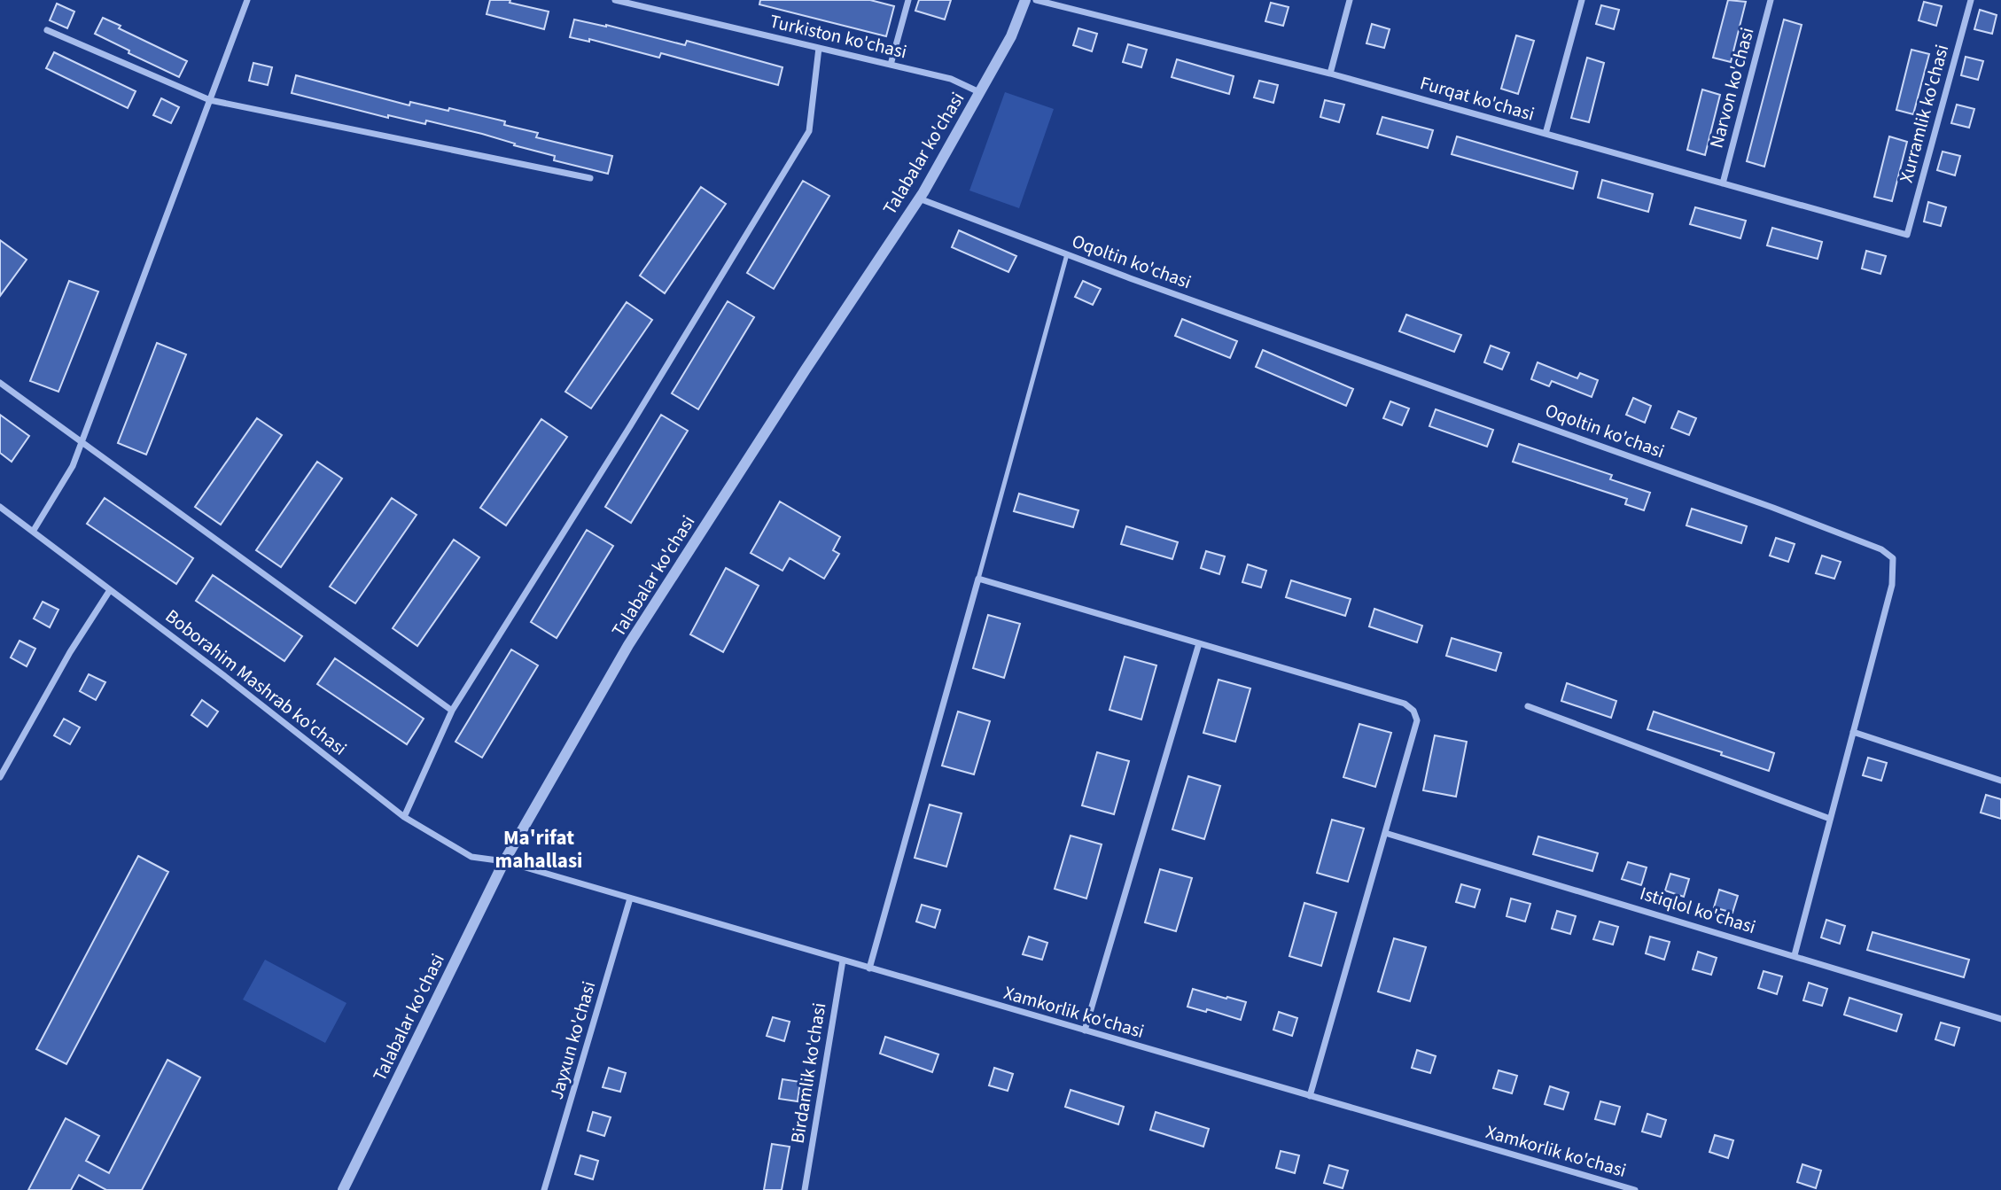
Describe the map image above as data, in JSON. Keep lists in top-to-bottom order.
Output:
{
  "streets": {
    "street": [
      "Turkiston ko'chasi",
      "Narvon ko'chasi",
      "Furqat ko'chasi",
      "Xurramlik ko'chasi",
      "Talabalar ko'chasi",
      "Oqoltin ko'chasi",
      "Boborahim Mashrab ko'chasi",
      "Istiqlol ko'chasi",
      "Xamkorlik ko'chasi",
      "Jayxun ko'chasi",
      "Birdamlik ko'chasi"
    ]
  },
  "crossings": [
    ["Turkiston ko'chasi", "Talabalar ko'chasi"],
    ["Narvon ko'chasi", "Furqat ko'chasi"],
    ["Furqat ko'chasi", "Xurramlik ko'chasi"],
    ["Talabalar ko'chasi", "Oqoltin ko'chasi"],
    ["Talabalar ko'chasi", "Boborahim Mashrab ko'chasi"],
    ["Talabalar ko'chasi", "Xamkorlik ko'chasi"],
    ["Oqoltin ko'chasi", "Istiqlol ko'chasi"],
    ["Boborahim Mashrab ko'chasi", "Xamkorlik ko'chasi"],
    ["Xamkorlik ko'chasi", "Jayxun ko'chasi"],
    ["Xamkorlik ko'chasi", "Birdamlik ko'chasi"]
  ],
  "districts": ["Ma'rifat mahallasi"]
}
